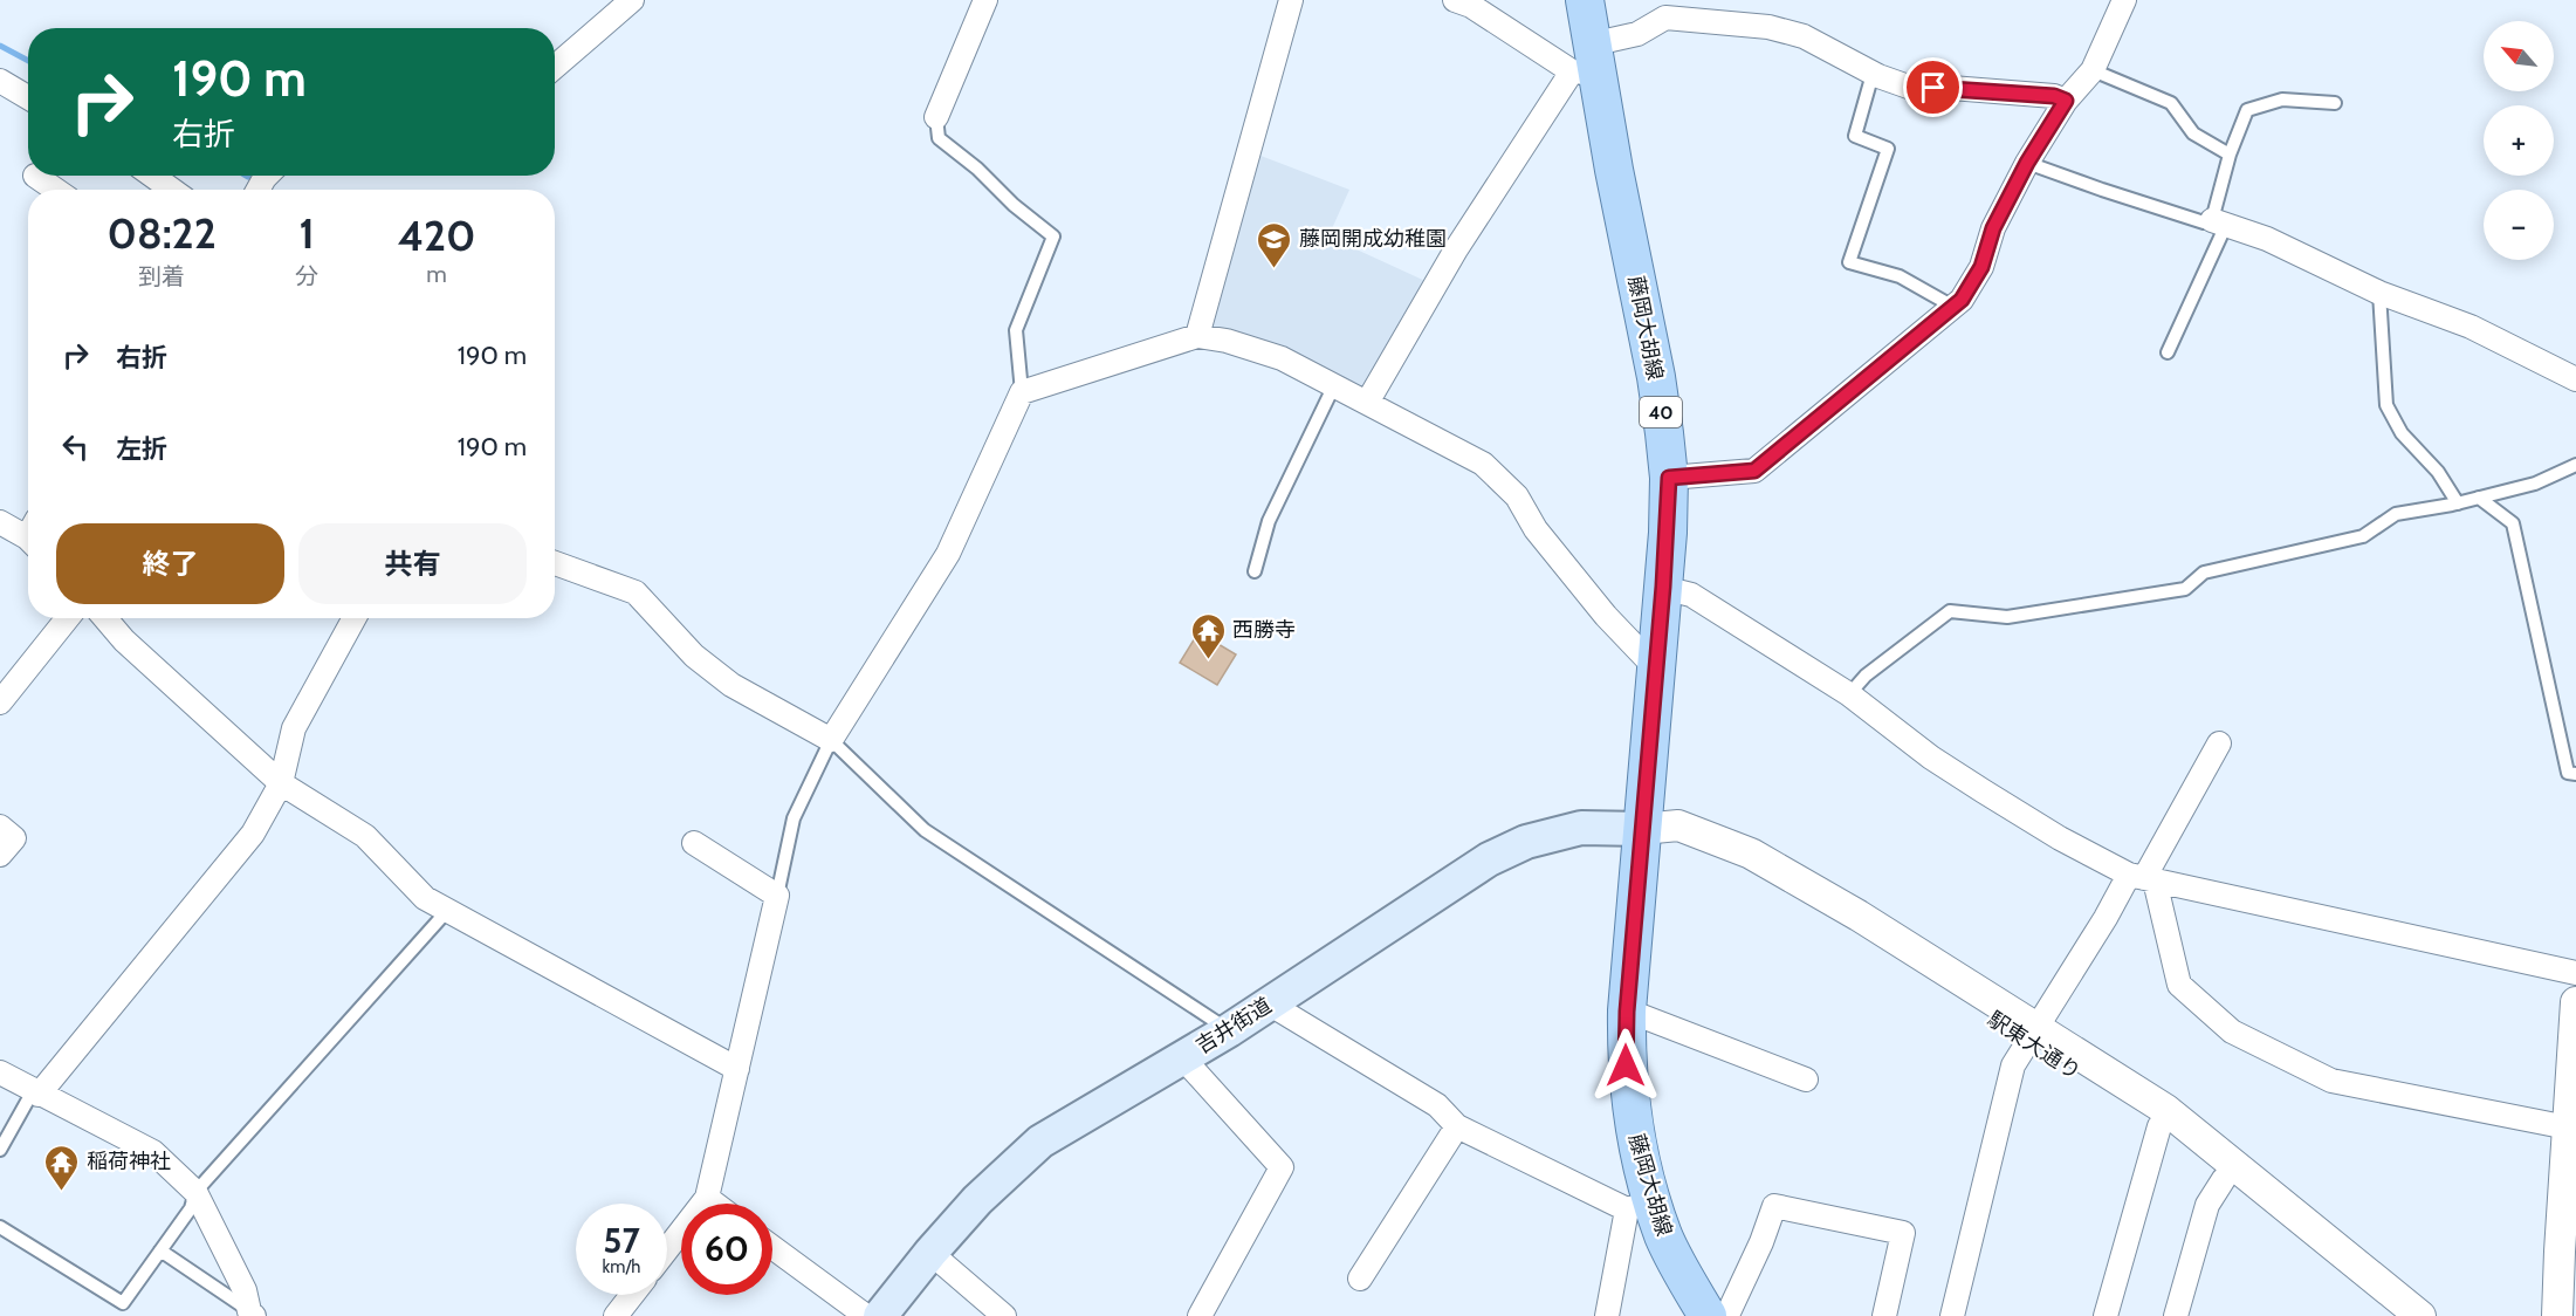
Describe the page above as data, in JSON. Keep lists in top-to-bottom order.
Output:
{
  "streets": {
    "main road": ["藤岡大胡線", "40", "吉井街道"],
    "street": ["駅東大通り"]
  },
  "crossings": [
    ["藤岡大胡線", "吉井街道"]
  ],
  "places": {
    "school or university": ["藤岡開成幼稚園"],
    "temple": ["西勝寺", "稲荷神社"]
  },
  "north": "top left",
  "page": {
    "map_buttons": ["+", "−"],
    "turn": ["190 m", "右折"],
    "eta": [
      "08:22",
      "到着",
      "1",
      "分",
      "420",
      "m"
    ],
    "list": [
      {
        "name": "右折",
        "value": "190 m"
      },
      {
        "name": "左折",
        "value": "190 m"
      }
    ],
    "buttons": ["終了", "共有"],
    "speed": "57 km/h",
    "limit": "60"
  }
}
